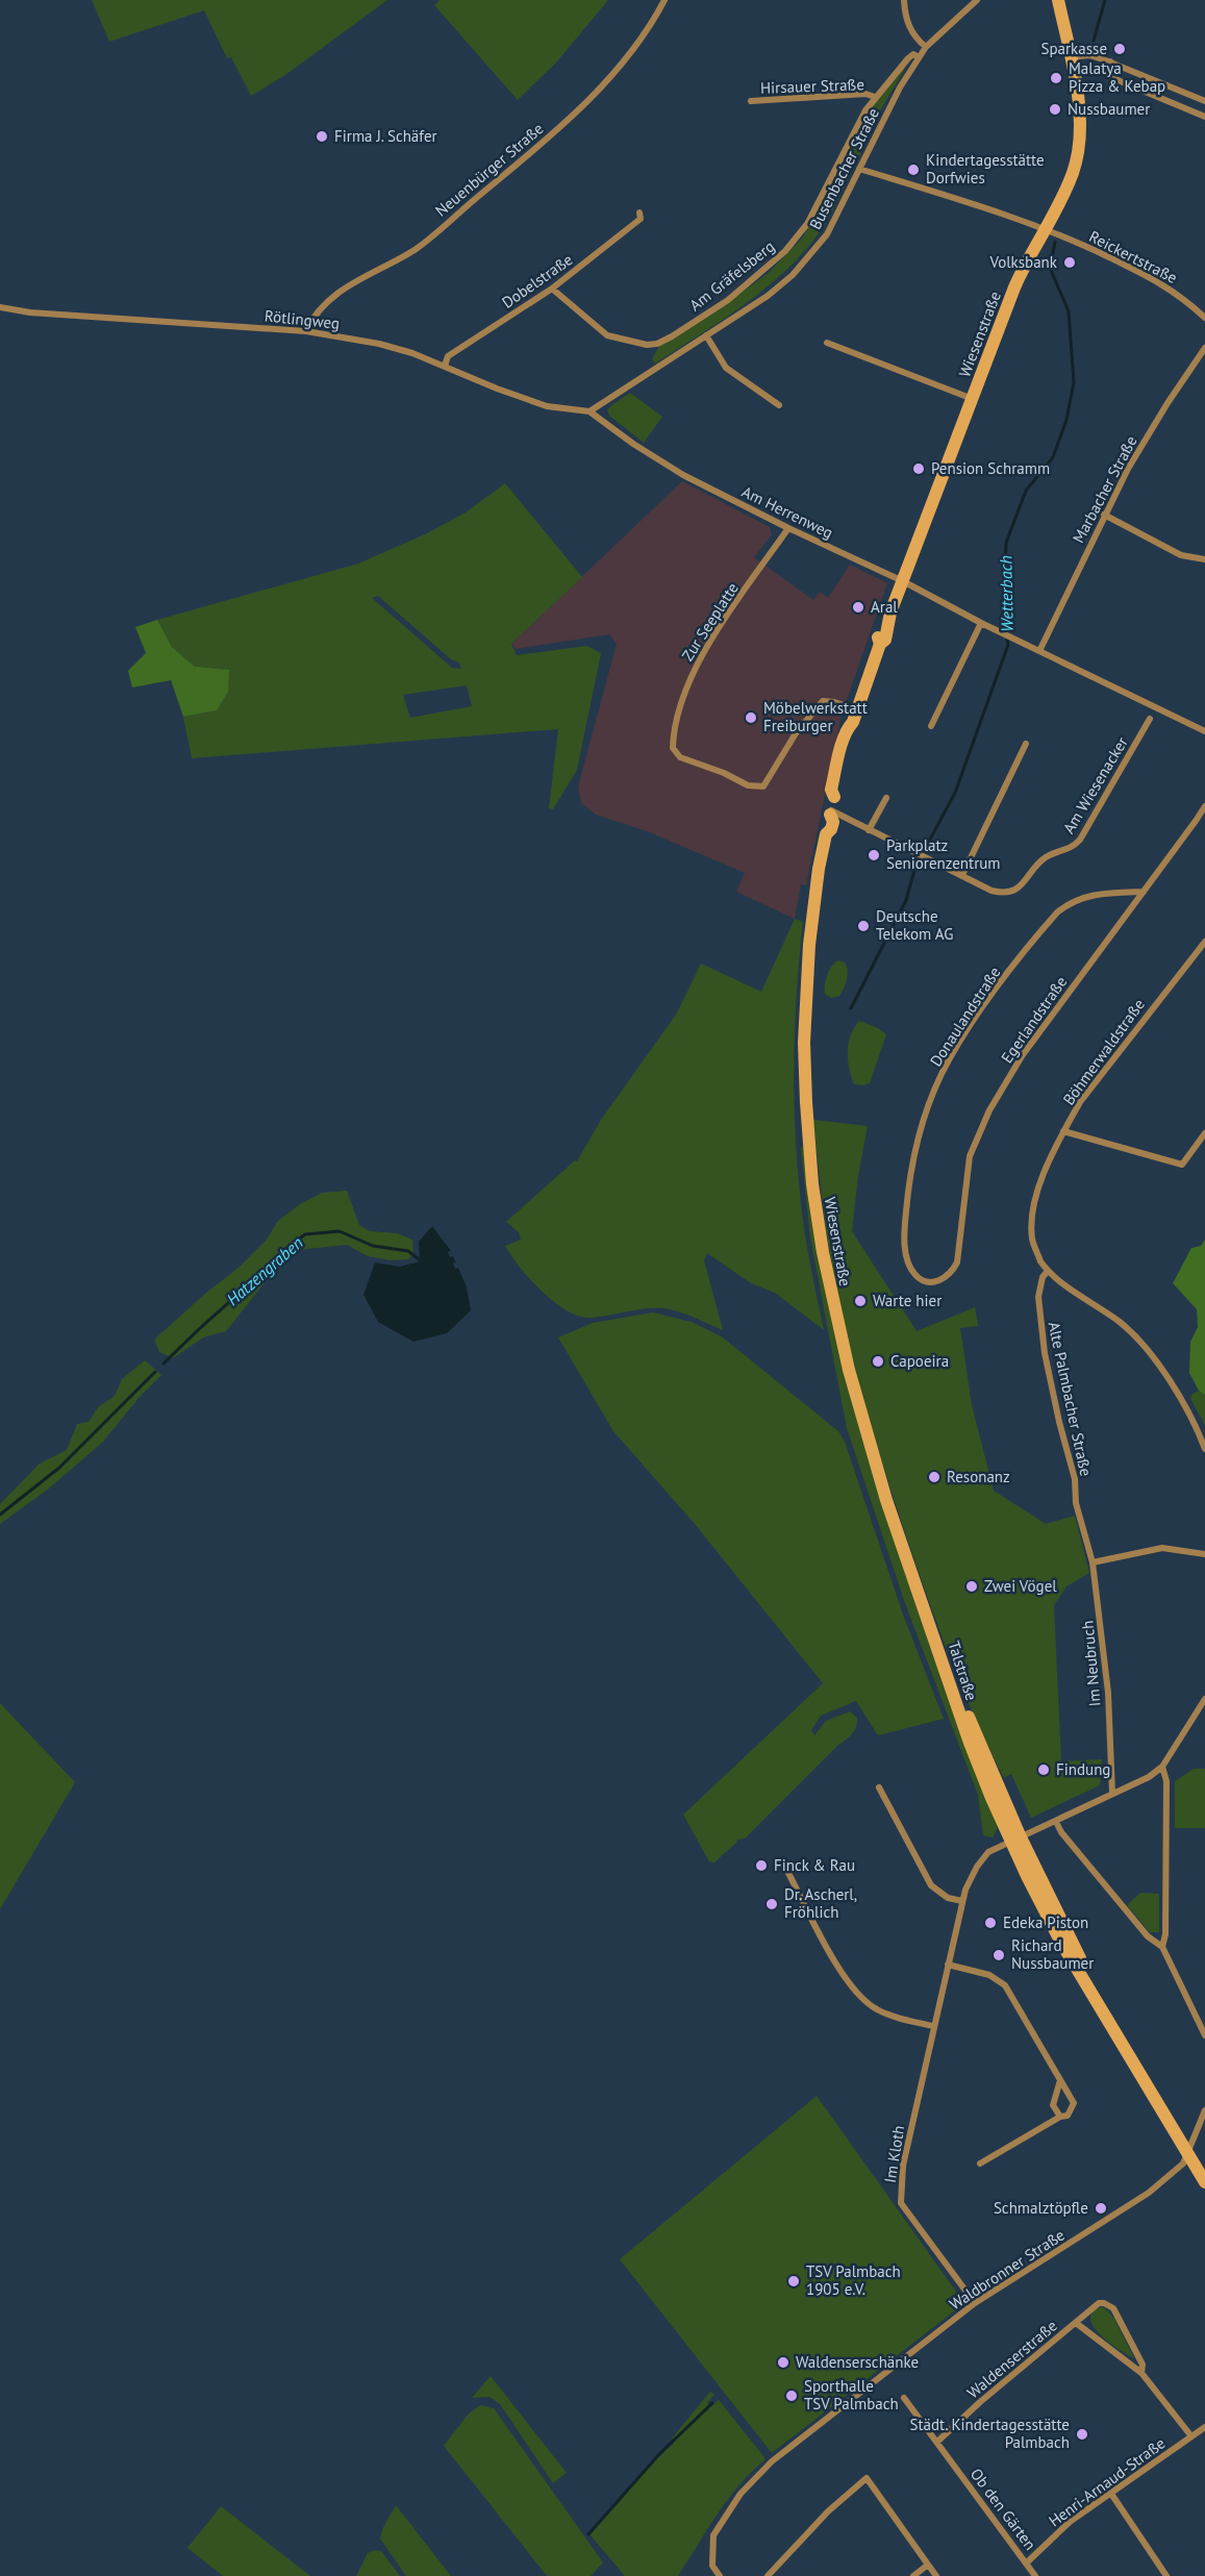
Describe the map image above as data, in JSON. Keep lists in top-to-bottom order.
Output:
{
  "streets": {
    "main road": ["Wiesenstraße", "Talstraße"],
    "street": [
      "Hirsauer Straße",
      "Busenbacher Straße",
      "Neuenbürger Straße",
      "Reickertstraße",
      "Am Gräfelsberg",
      "Dobelstraße",
      "Rötlingweg",
      "Marbacher Straße",
      "Am Herrenweg",
      "Zur Seeplatte",
      "Am Wiesenacker",
      "Donaulandstraße",
      "Egerlandstraße",
      "Böhmerwaldstraße",
      "Alte Palmbacher Straße",
      "Im Neubruch",
      "Im Kloth",
      "Waldbronner Straße",
      "Waldenserstraße",
      "Henri-Arnaud-Straße",
      "Ob den Gärten"
    ]
  },
  "crossings": [
    ["Hirsauer Straße", "Am Gräfelsberg"],
    ["Busenbacher Straße", "Reickertstraße"],
    ["Busenbacher Straße", "Am Gräfelsberg"],
    ["Busenbacher Straße", "Rötlingweg"],
    ["Busenbacher Straße", "Am Herrenweg"],
    ["Neuenbürger Straße", "Rötlingweg"],
    ["Reickertstraße", "Wiesenstraße"],
    ["Am Gräfelsberg", "Dobelstraße"],
    ["Dobelstraße", "Rötlingweg"],
    ["Rötlingweg", "Am Herrenweg"],
    ["Wiesenstraße", "Am Herrenweg"],
    ["Wiesenstraße", "Zur Seeplatte"],
    ["Wiesenstraße", "Am Wiesenacker"],
    ["Wiesenstraße", "Talstraße"],
    ["Marbacher Straße", "Am Herrenweg"],
    ["Am Herrenweg", "Zur Seeplatte"],
    ["Donaulandstraße", "Egerlandstraße"],
    ["Böhmerwaldstraße", "Alte Palmbacher Straße"],
    ["Alte Palmbacher Straße", "Im Neubruch"],
    ["Im Neubruch", "Im Kloth"],
    ["Talstraße", "Im Kloth"],
    ["Talstraße", "Waldbronner Straße"],
    ["Im Kloth", "Waldbronner Straße"],
    ["Waldenserstraße", "Henri-Arnaud-Straße"],
    ["Waldenserstraße", "Ob den Gärten"],
    ["Henri-Arnaud-Straße", "Ob den Gärten"]
  ],
  "water": ["Wetterbach", "Hatzengraben"],
  "places": [
    "Sparkasse",
    "Malatya Pizza & Kebap",
    "Nussbaumer",
    "Firma J. Schäfer",
    "Kindertagesstätte Dorfwies",
    "Volksbank",
    "Pension Schramm",
    "Aral",
    "Möbelwerkstatt Freiburger",
    "Parkplatz Seniorenzentrum",
    "Deutsche Telekom AG",
    "Warte hier",
    "Capoeira",
    "Resonanz",
    "Zwei Vögel",
    "Findung",
    "Finck & Rau",
    "Dr. Ascherl, Fröhlich",
    "Edeka Piston",
    "Richard Nussbaumer",
    "Schmalztöpfle",
    "TSV Palmbach 1905 e.V.",
    "Waldenserschänke",
    "Sporthalle TSV Palmbach",
    "Städt. Kindertagesstätte Palmbach"
  ]
}
